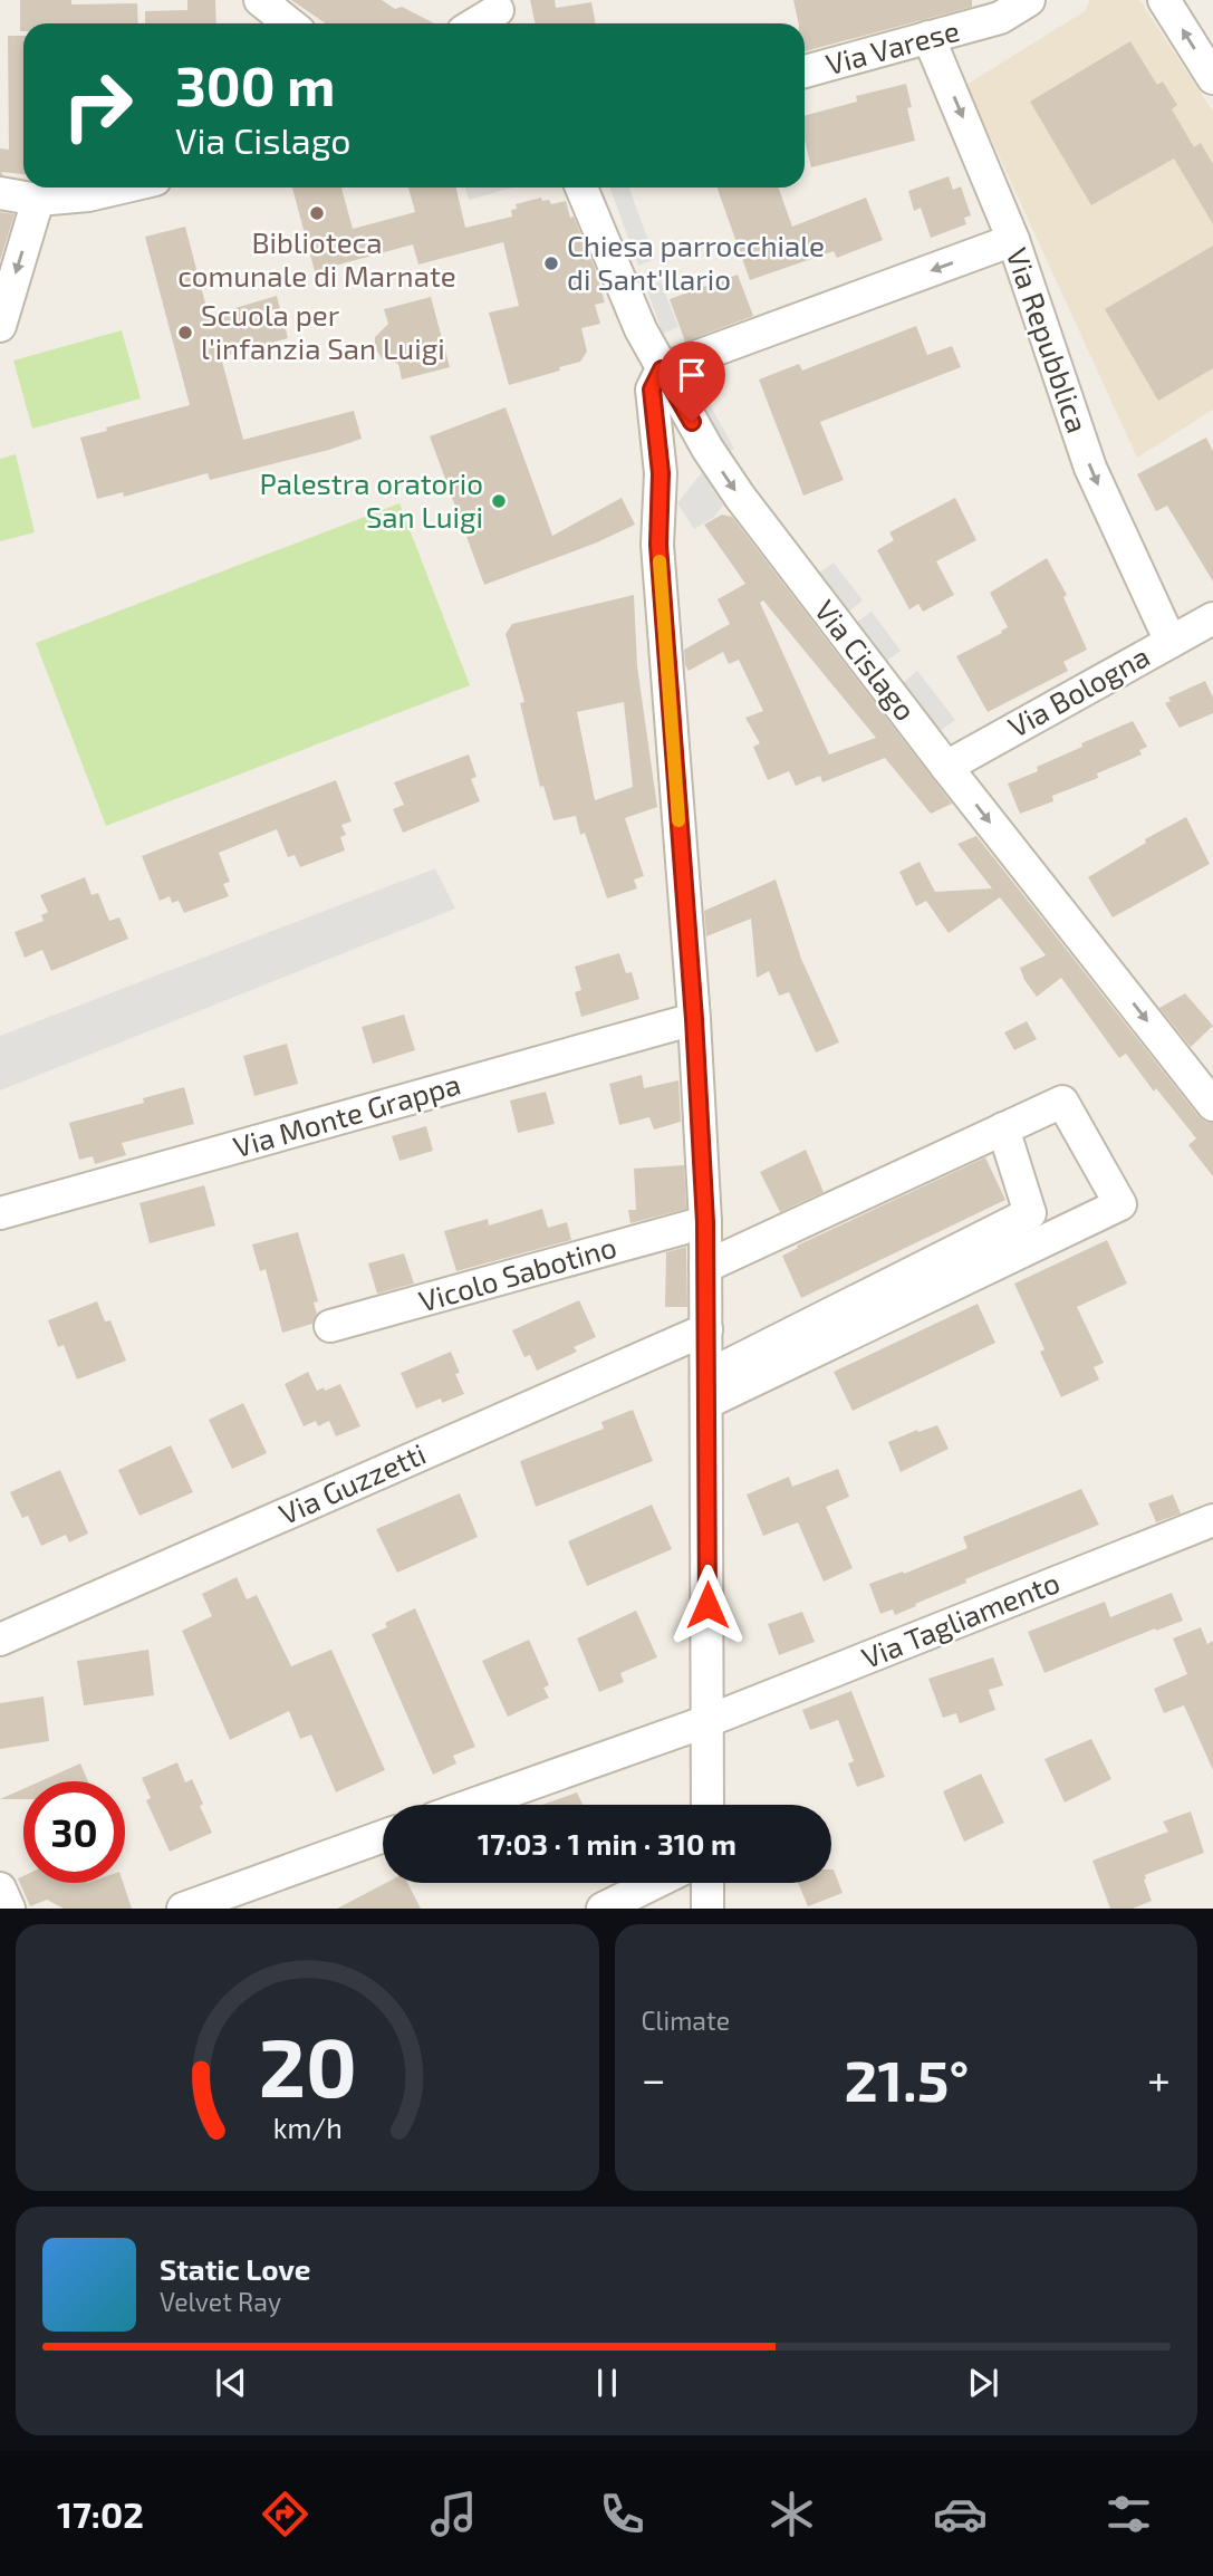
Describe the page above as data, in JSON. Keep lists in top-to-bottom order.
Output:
{
  "streets": {
    "street": [
      "Via Varese",
      "Via Repubblica",
      "Via Cislago",
      "Via Bologna",
      "Via Monte Grappa",
      "Vicolo Sabotino",
      "Via Guzzetti",
      "Via Tagliamento"
    ]
  },
  "crossings": [
    ["Via Varese", "Via Repubblica"],
    ["Via Repubblica", "Via Bologna"],
    ["Via Cislago", "Via Bologna"]
  ],
  "one_way": ["Via Repubblica", "Via Cislago"],
  "places": [
    "Biblioteca comunale di Marnate",
    "Chiesa parrocchiale di Sant'Ilario",
    "Scuola per l'infanzia San Luigi",
    "Palestra oratorio San Luigi"
  ],
  "page": {
    "turn": ["300 m", "Via Cislago"],
    "limit": "30",
    "trip": "17:03 · 1 min · 310 m",
    "tile": "Climate",
    "heat": ["−", "21.5°", "+"],
    "song": ["Static Love", "Velvet Ray"],
    "tabs": "17:02",
    "gauge": ["20", "km/h"]
  }
}
